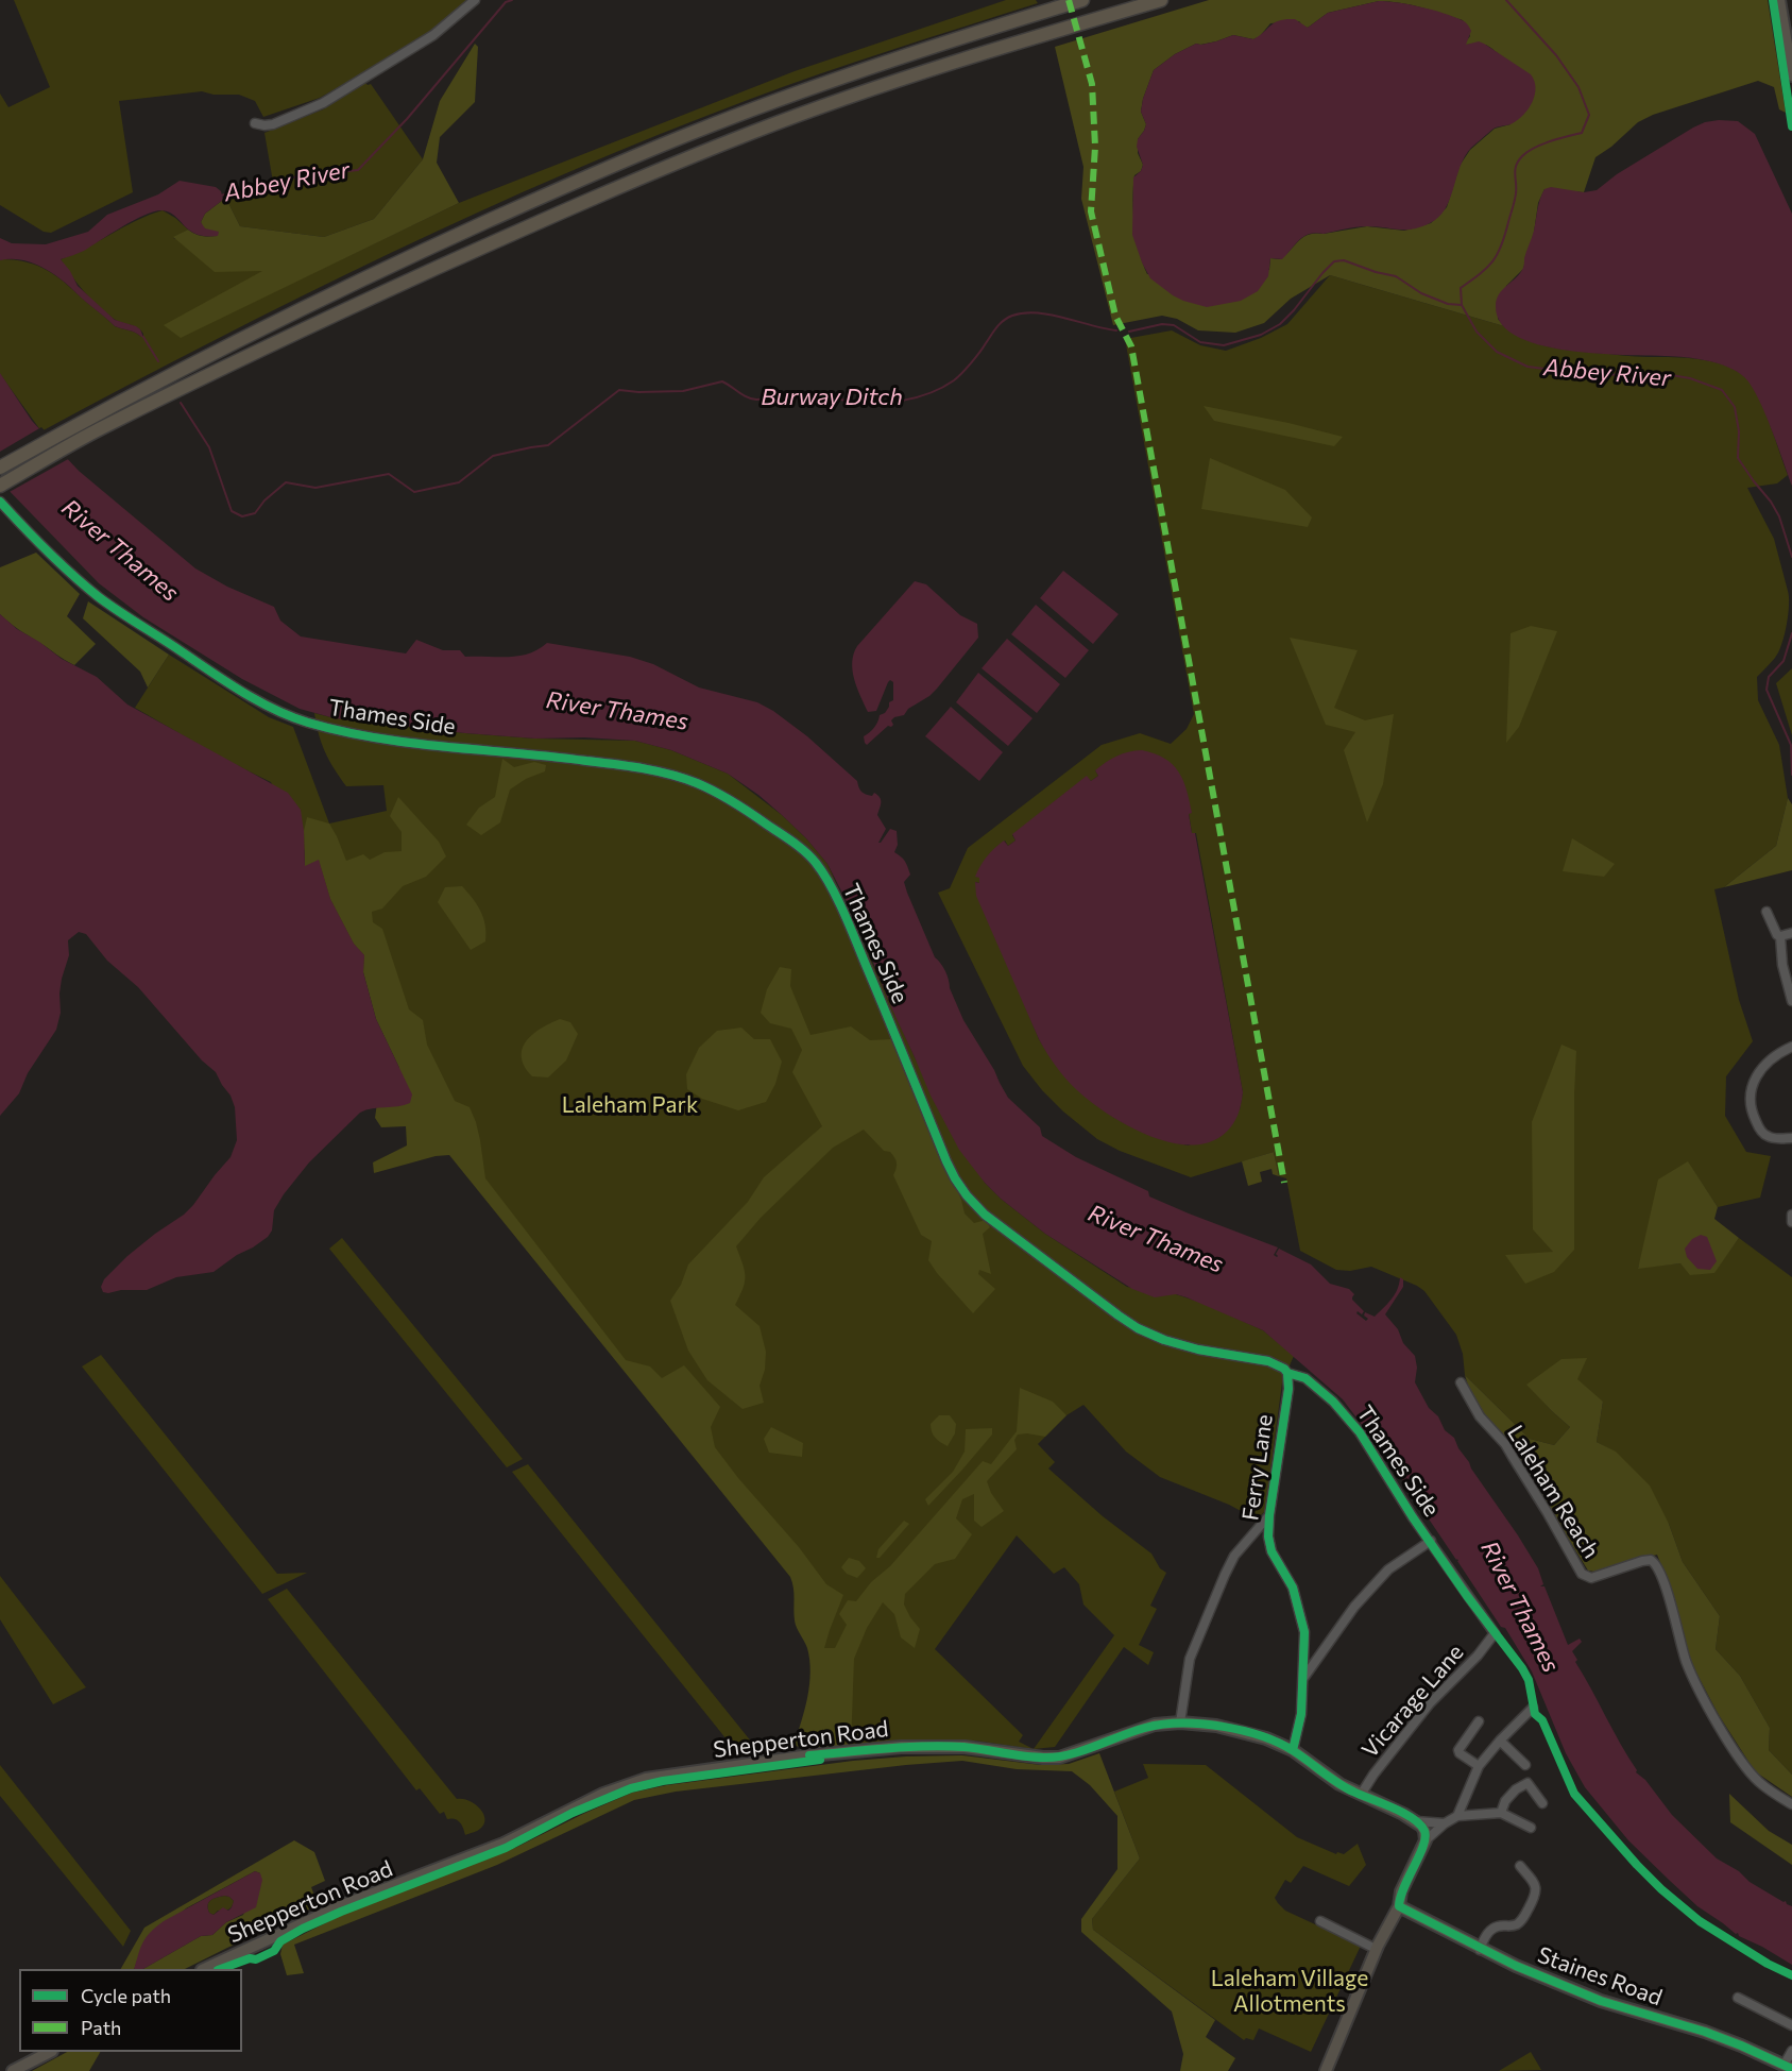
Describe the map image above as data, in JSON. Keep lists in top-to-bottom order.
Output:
{
  "streets": {
    "main road": ["Shepperton Road", "Staines Road"],
    "street": [
      "Thames Side",
      "Ferry Lane",
      "Laleham Reach",
      "Vicarage Lane"
    ]
  },
  "crossings": [
    ["Thames Side", "Ferry Lane"],
    ["Thames Side", "Vicarage Lane"],
    ["Ferry Lane", "Shepperton Road"],
    ["Vicarage Lane", "Shepperton Road"]
  ],
  "water": ["Abbey River", "Burway Ditch", "River Thames"],
  "parks": ["Laleham Park", "Laleham Village Allotments"],
  "legend": ["Cycle path", "Path"]
}
